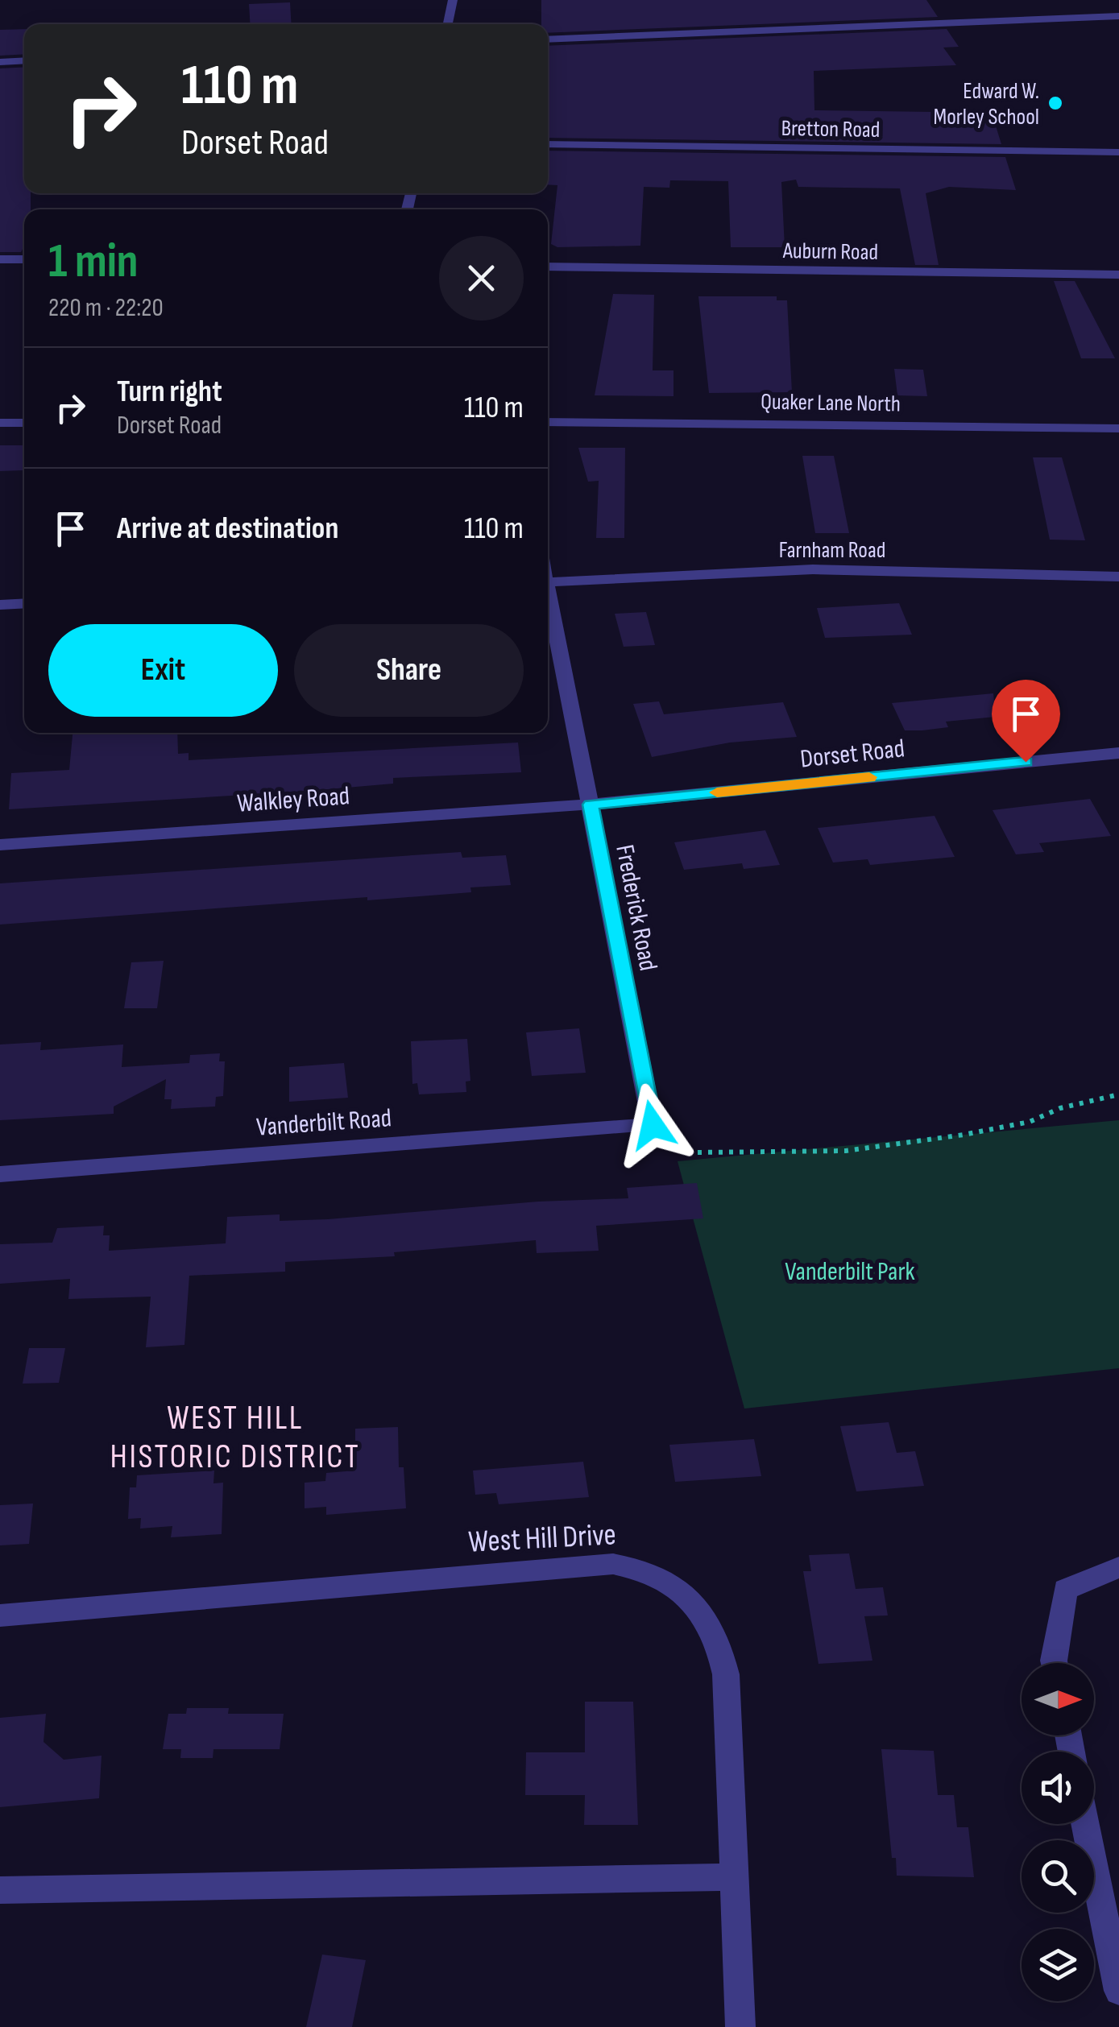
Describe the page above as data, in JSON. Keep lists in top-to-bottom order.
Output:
{
  "streets": {
    "street": [
      "Bretton Road",
      "Auburn Road",
      "Quaker Lane North",
      "Farnham Road",
      "Dorset Road",
      "Walkley Road",
      "Frederick Road",
      "Vanderbilt Road",
      "West Hill Drive"
    ]
  },
  "crossings": [
    ["Dorset Road", "Walkley Road"],
    ["Dorset Road", "Frederick Road"],
    ["Walkley Road", "Frederick Road"],
    ["Frederick Road", "Vanderbilt Road"]
  ],
  "districts": ["WEST HILL HISTORIC DISTRICT"],
  "parks": ["Vanderbilt Park"],
  "places": ["Edward W. Morley School"],
  "north": "right",
  "page": {
    "turn": ["110 m", "Dorset Road"],
    "heading": ["1 min", "220 m · 22:20"],
    "list": [
      {
        "name": "Turn right",
        "note": "Dorset Road",
        "value": "110 m"
      },
      {
        "name": "Arrive at destination",
        "value": "110 m"
      }
    ],
    "buttons": ["Exit", "Share"]
  }
}
